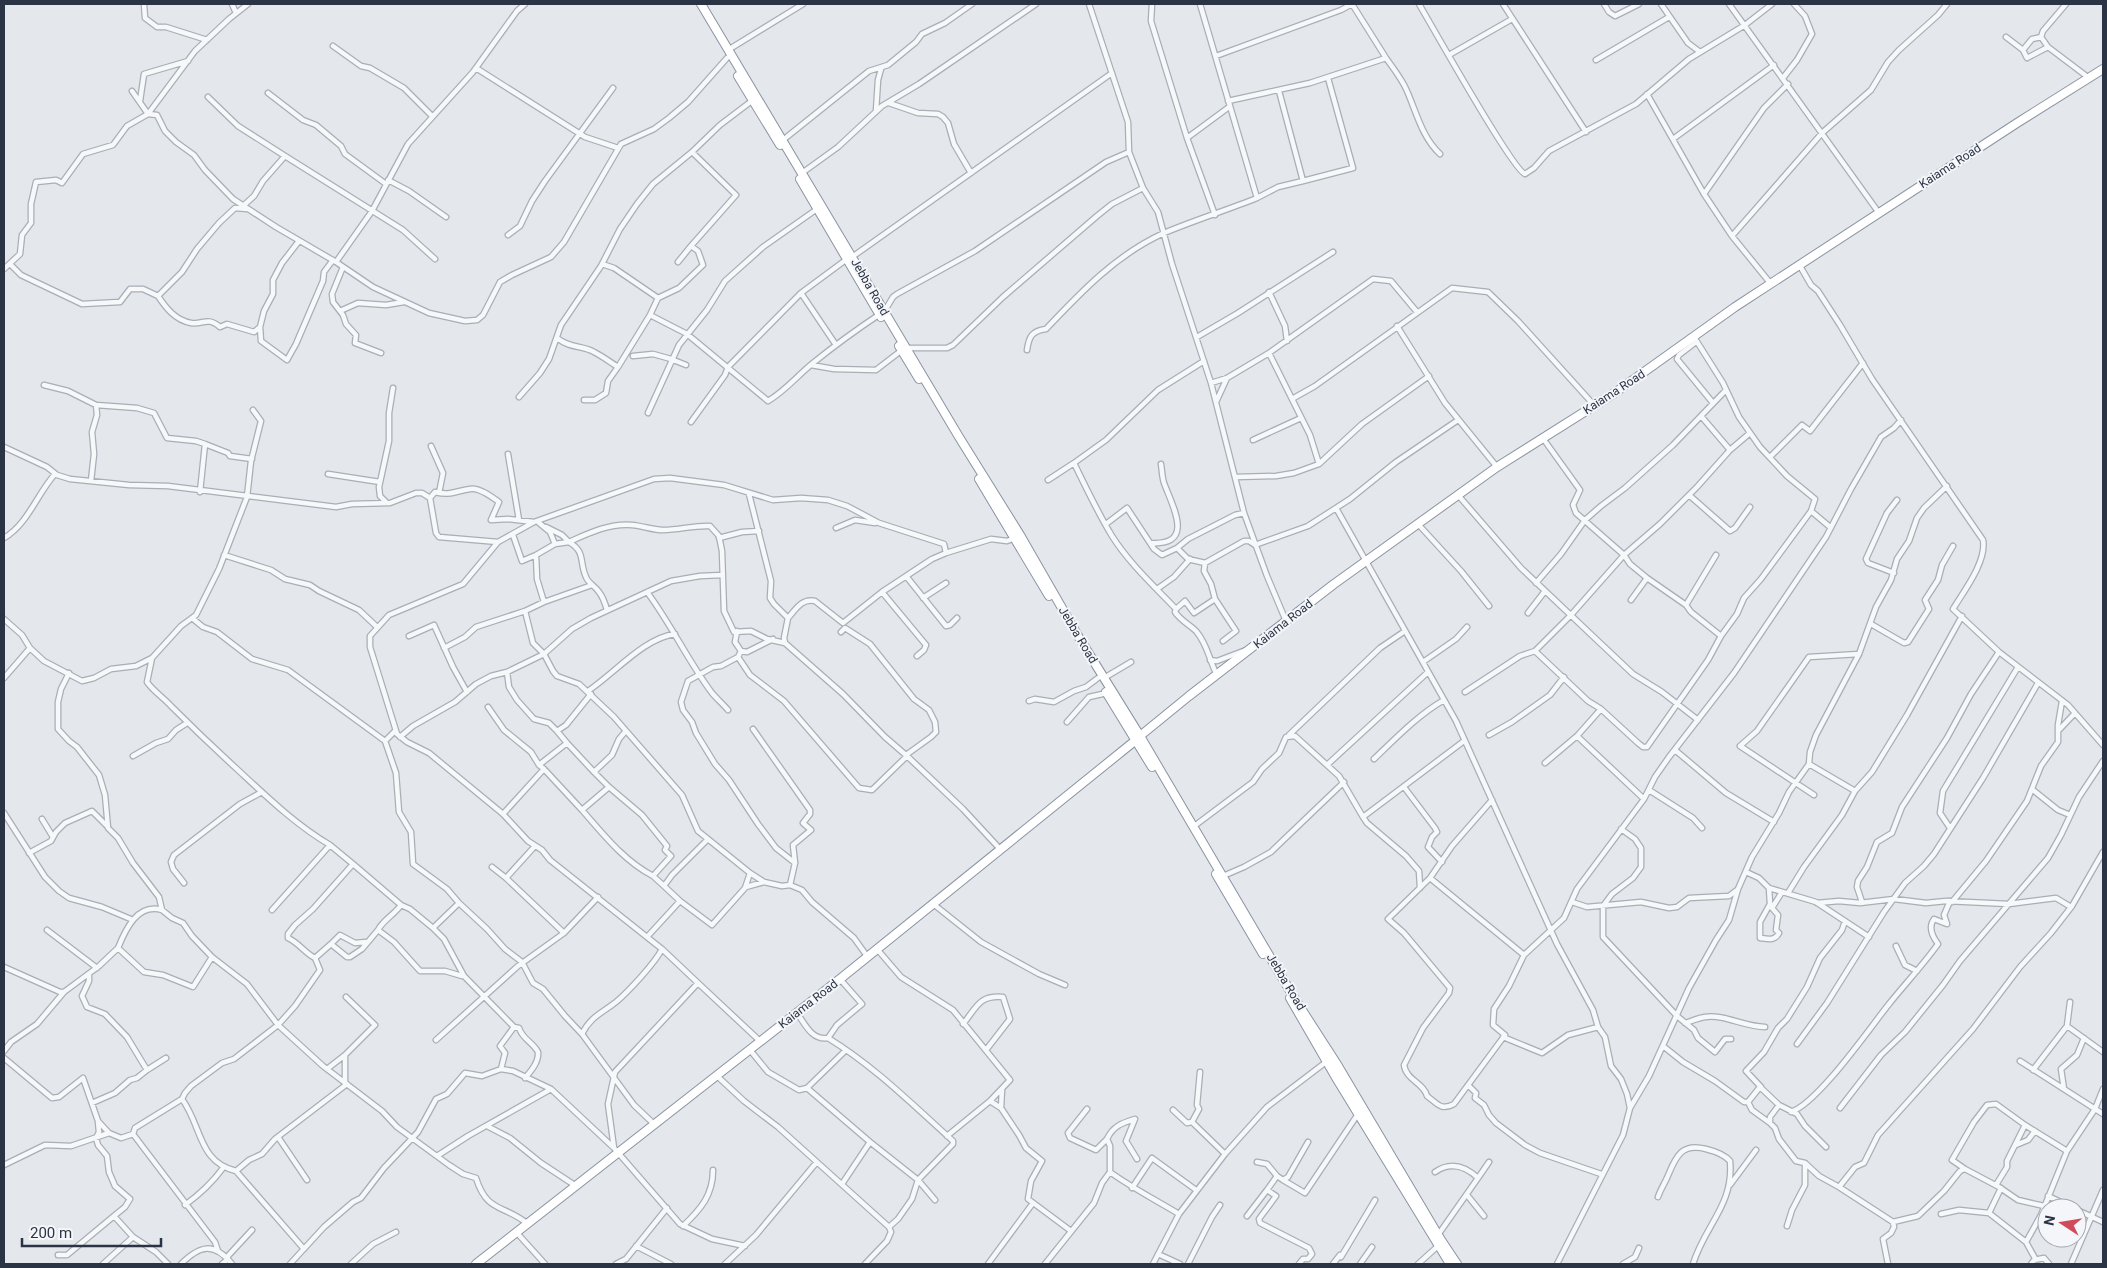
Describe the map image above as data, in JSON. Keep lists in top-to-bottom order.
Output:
{
  "streets": {
    "highway": ["Kaiama Road", "Jebba Road"]
  },
  "crossings": [
    ["Kaiama Road", "Jebba Road"]
  ],
  "scale_bar": "200 m",
  "north": "left"
}
